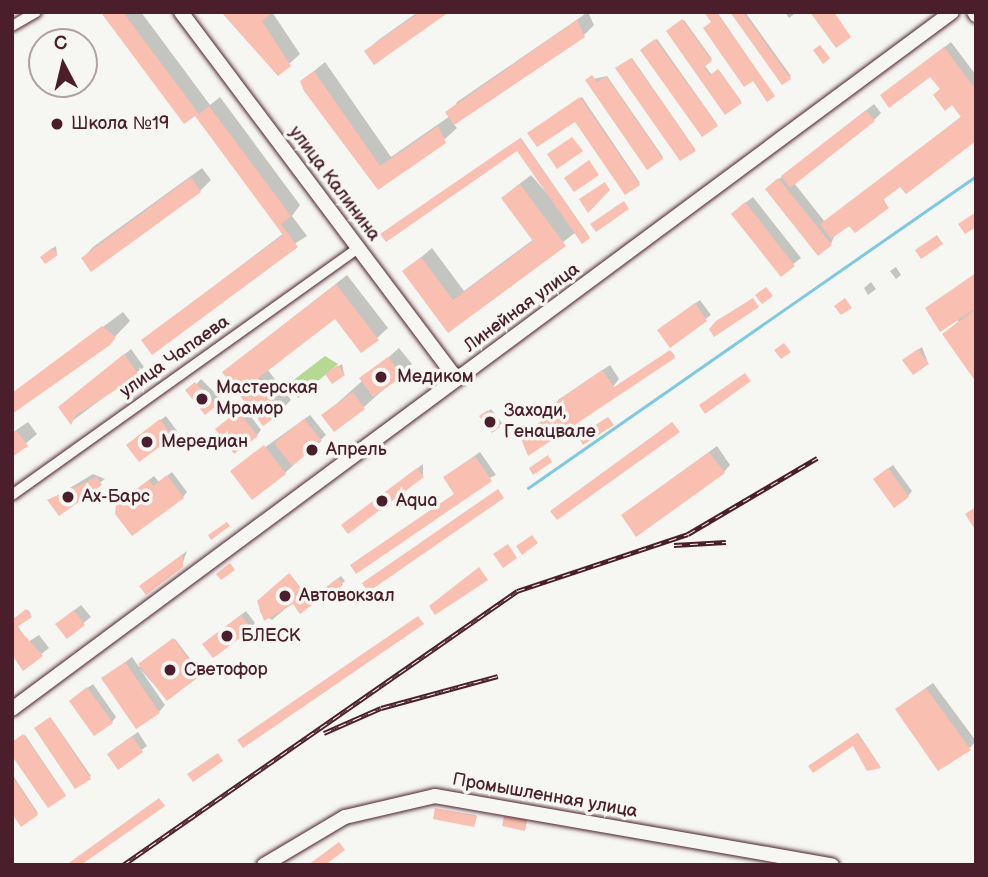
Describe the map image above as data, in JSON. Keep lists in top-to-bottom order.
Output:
{
  "streets": {
    "main road": ["улица Калинина", "Линейная улица", "Промышленная улица"],
    "street": ["улица Чапаева"]
  },
  "crossings": [
    ["улица Калинина", "Линейная улица"],
    ["улица Калинина", "улица Чапаева"]
  ],
  "places": [
    "Школа №19",
    "Медиком",
    "Мастерская Мрамор",
    "Заходи, Генацвале",
    "Мередиан",
    "Апрель",
    "Ах-Барс",
    "Aqua",
    "Автовокзал",
    "БЛЕСК",
    "Светофор"
  ],
  "north": "top"
}
